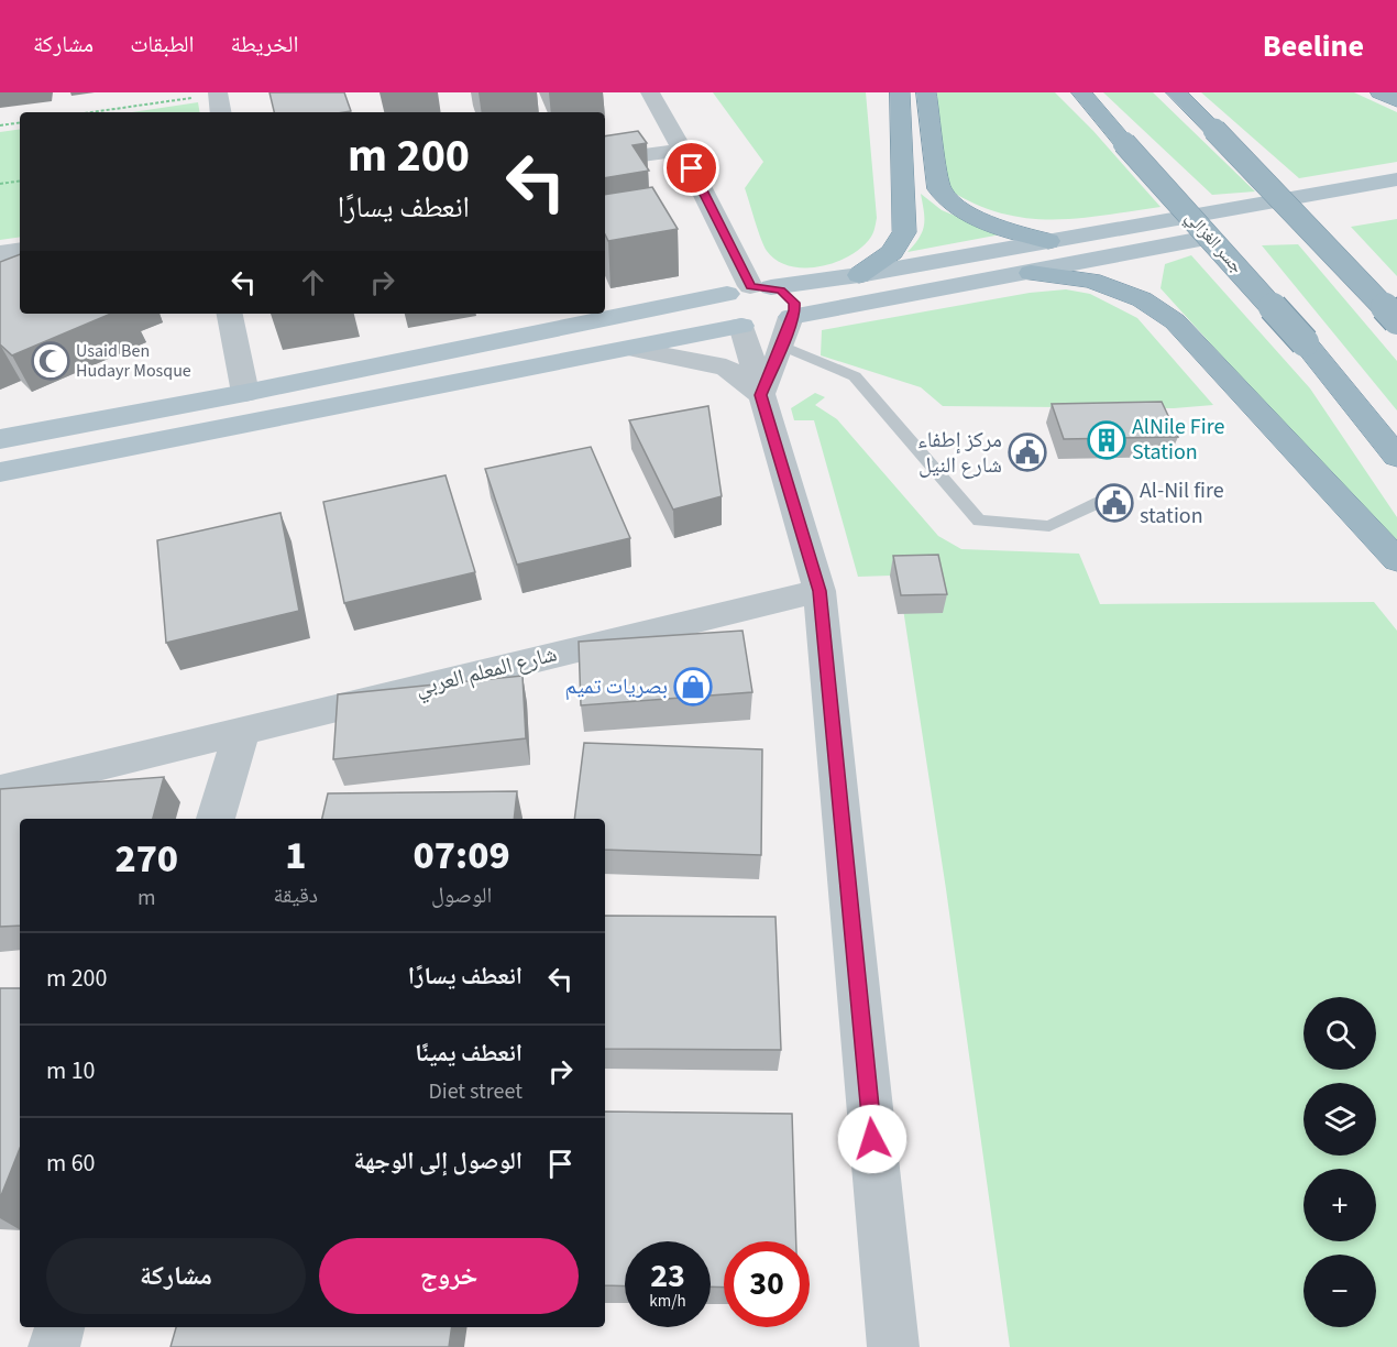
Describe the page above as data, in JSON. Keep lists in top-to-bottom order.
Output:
{
  "streets": {
    "highway": ["جسر الغزالي"],
    "street": ["شارع المعلم العربي"]
  },
  "places": {
    "mosque": ["Usaid Ben Hudayr Mosque"],
    "building": ["AlNile Fire Station"],
    "public building": ["مركز إطفاء شارع النيل", "Al-Nil fire station"],
    "shop": ["بصريات تميم"]
  },
  "page": {
    "header": "Beeline",
    "nav": ["الخريطة", "الطبقات", "مشاركة"],
    "turn": ["200 m", "انعطف يسارًا"],
    "eta": [
      "07:09",
      "الوصول",
      "1",
      "دقيقة",
      "270",
      "m"
    ],
    "list": [
      {
        "name": "انعطف يسارًا",
        "value": "200 m"
      },
      {
        "name": "انعطف يمينًا",
        "note": "Diet street",
        "value": "10 m"
      },
      {
        "name": "الوصول إلى الوجهة",
        "value": "60 m"
      }
    ],
    "map_buttons": ["+", "−"],
    "buttons": ["خروج", "مشاركة"],
    "speed": "23 km/h",
    "limit": "30"
  }
}
